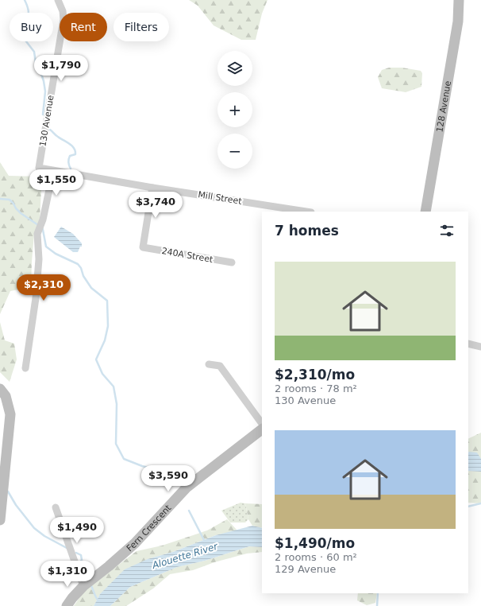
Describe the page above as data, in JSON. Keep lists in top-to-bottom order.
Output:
{
  "streets": {
    "street": [
      "128 Avenue",
      "130 Avenue",
      "Mill Street",
      "240A Street",
      "Fern Crescent"
    ]
  },
  "crossings": [
    ["130 Avenue", "Mill Street"],
    ["Mill Street", "240A Street"]
  ],
  "water": ["Alouette River"],
  "page": {
    "chip": ["Buy", "Rent", "Filters"],
    "map_buttons": ["+", "−"],
    "price": [
      "$1,790",
      "$1,550",
      "$3,740",
      "$2,310",
      "$3,590",
      "$1,490",
      "$1,310"
    ],
    "heading": "7 homes",
    "list": [
      {
        "name": "$2,310/mo",
        "note": "2 rooms · 78 m² · 130 Avenue"
      },
      {
        "name": "$1,490/mo",
        "note": "2 rooms · 60 m² · 129 Avenue"
      }
    ]
  }
}
